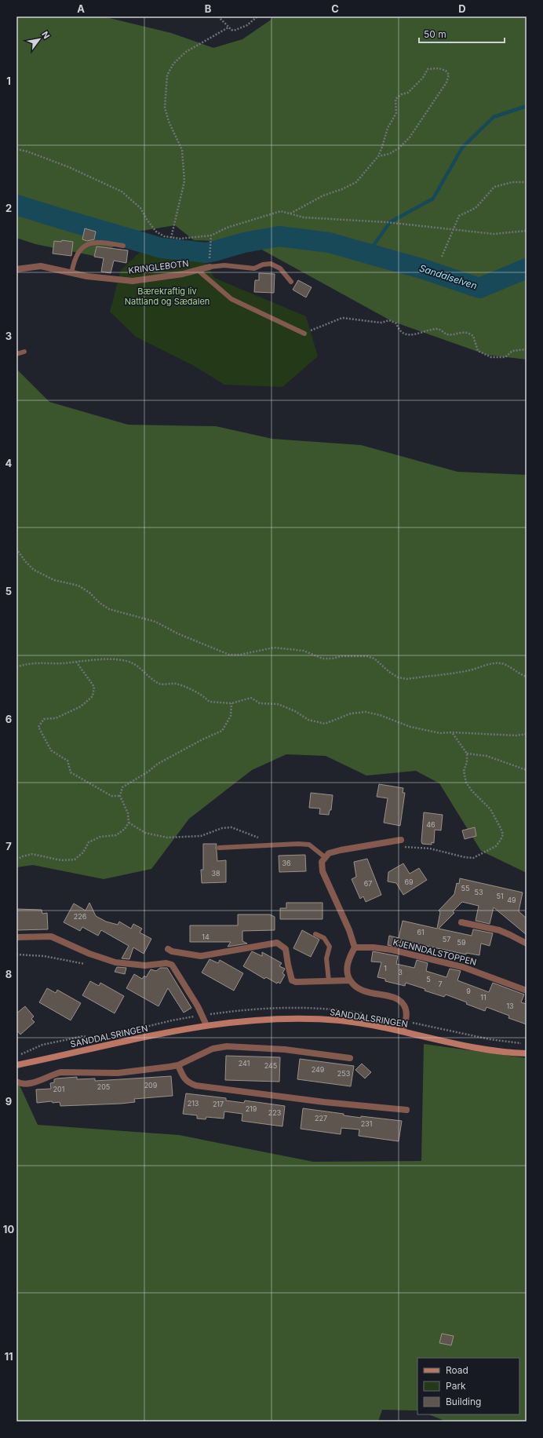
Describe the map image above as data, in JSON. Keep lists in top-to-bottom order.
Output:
{
  "streets": {
    "main road": ["SANDDALSRINGEN"],
    "street": ["KRINGLEBOTN", "KJENNDALSTOPPEN"]
  },
  "water": ["Sandalselven"],
  "parks": ["Bærekraftig liv Nattland og Sædalen"],
  "house_numbers": [
    "46",
    "36",
    "38",
    "69",
    "67",
    "55",
    "53",
    "51",
    "49",
    "226",
    "61",
    "14",
    "57",
    "59",
    "1",
    "3",
    "5",
    "7",
    "9",
    "11",
    "13",
    "241",
    "245",
    "249",
    "253",
    "209",
    "205",
    "201",
    "213",
    "217",
    "219",
    "223",
    "227",
    "231"
  ],
  "legend": ["Road", "Park", "Building"],
  "scale_bar": "50 m",
  "north": "top right",
  "grid": {
    "columns": [
      "A",
      "B",
      "C",
      "D"
    ],
    "rows": [
      "1",
      "2",
      "3",
      "4",
      "5",
      "6",
      "7",
      "8",
      "9",
      "10",
      "11"
    ]
  }
}
